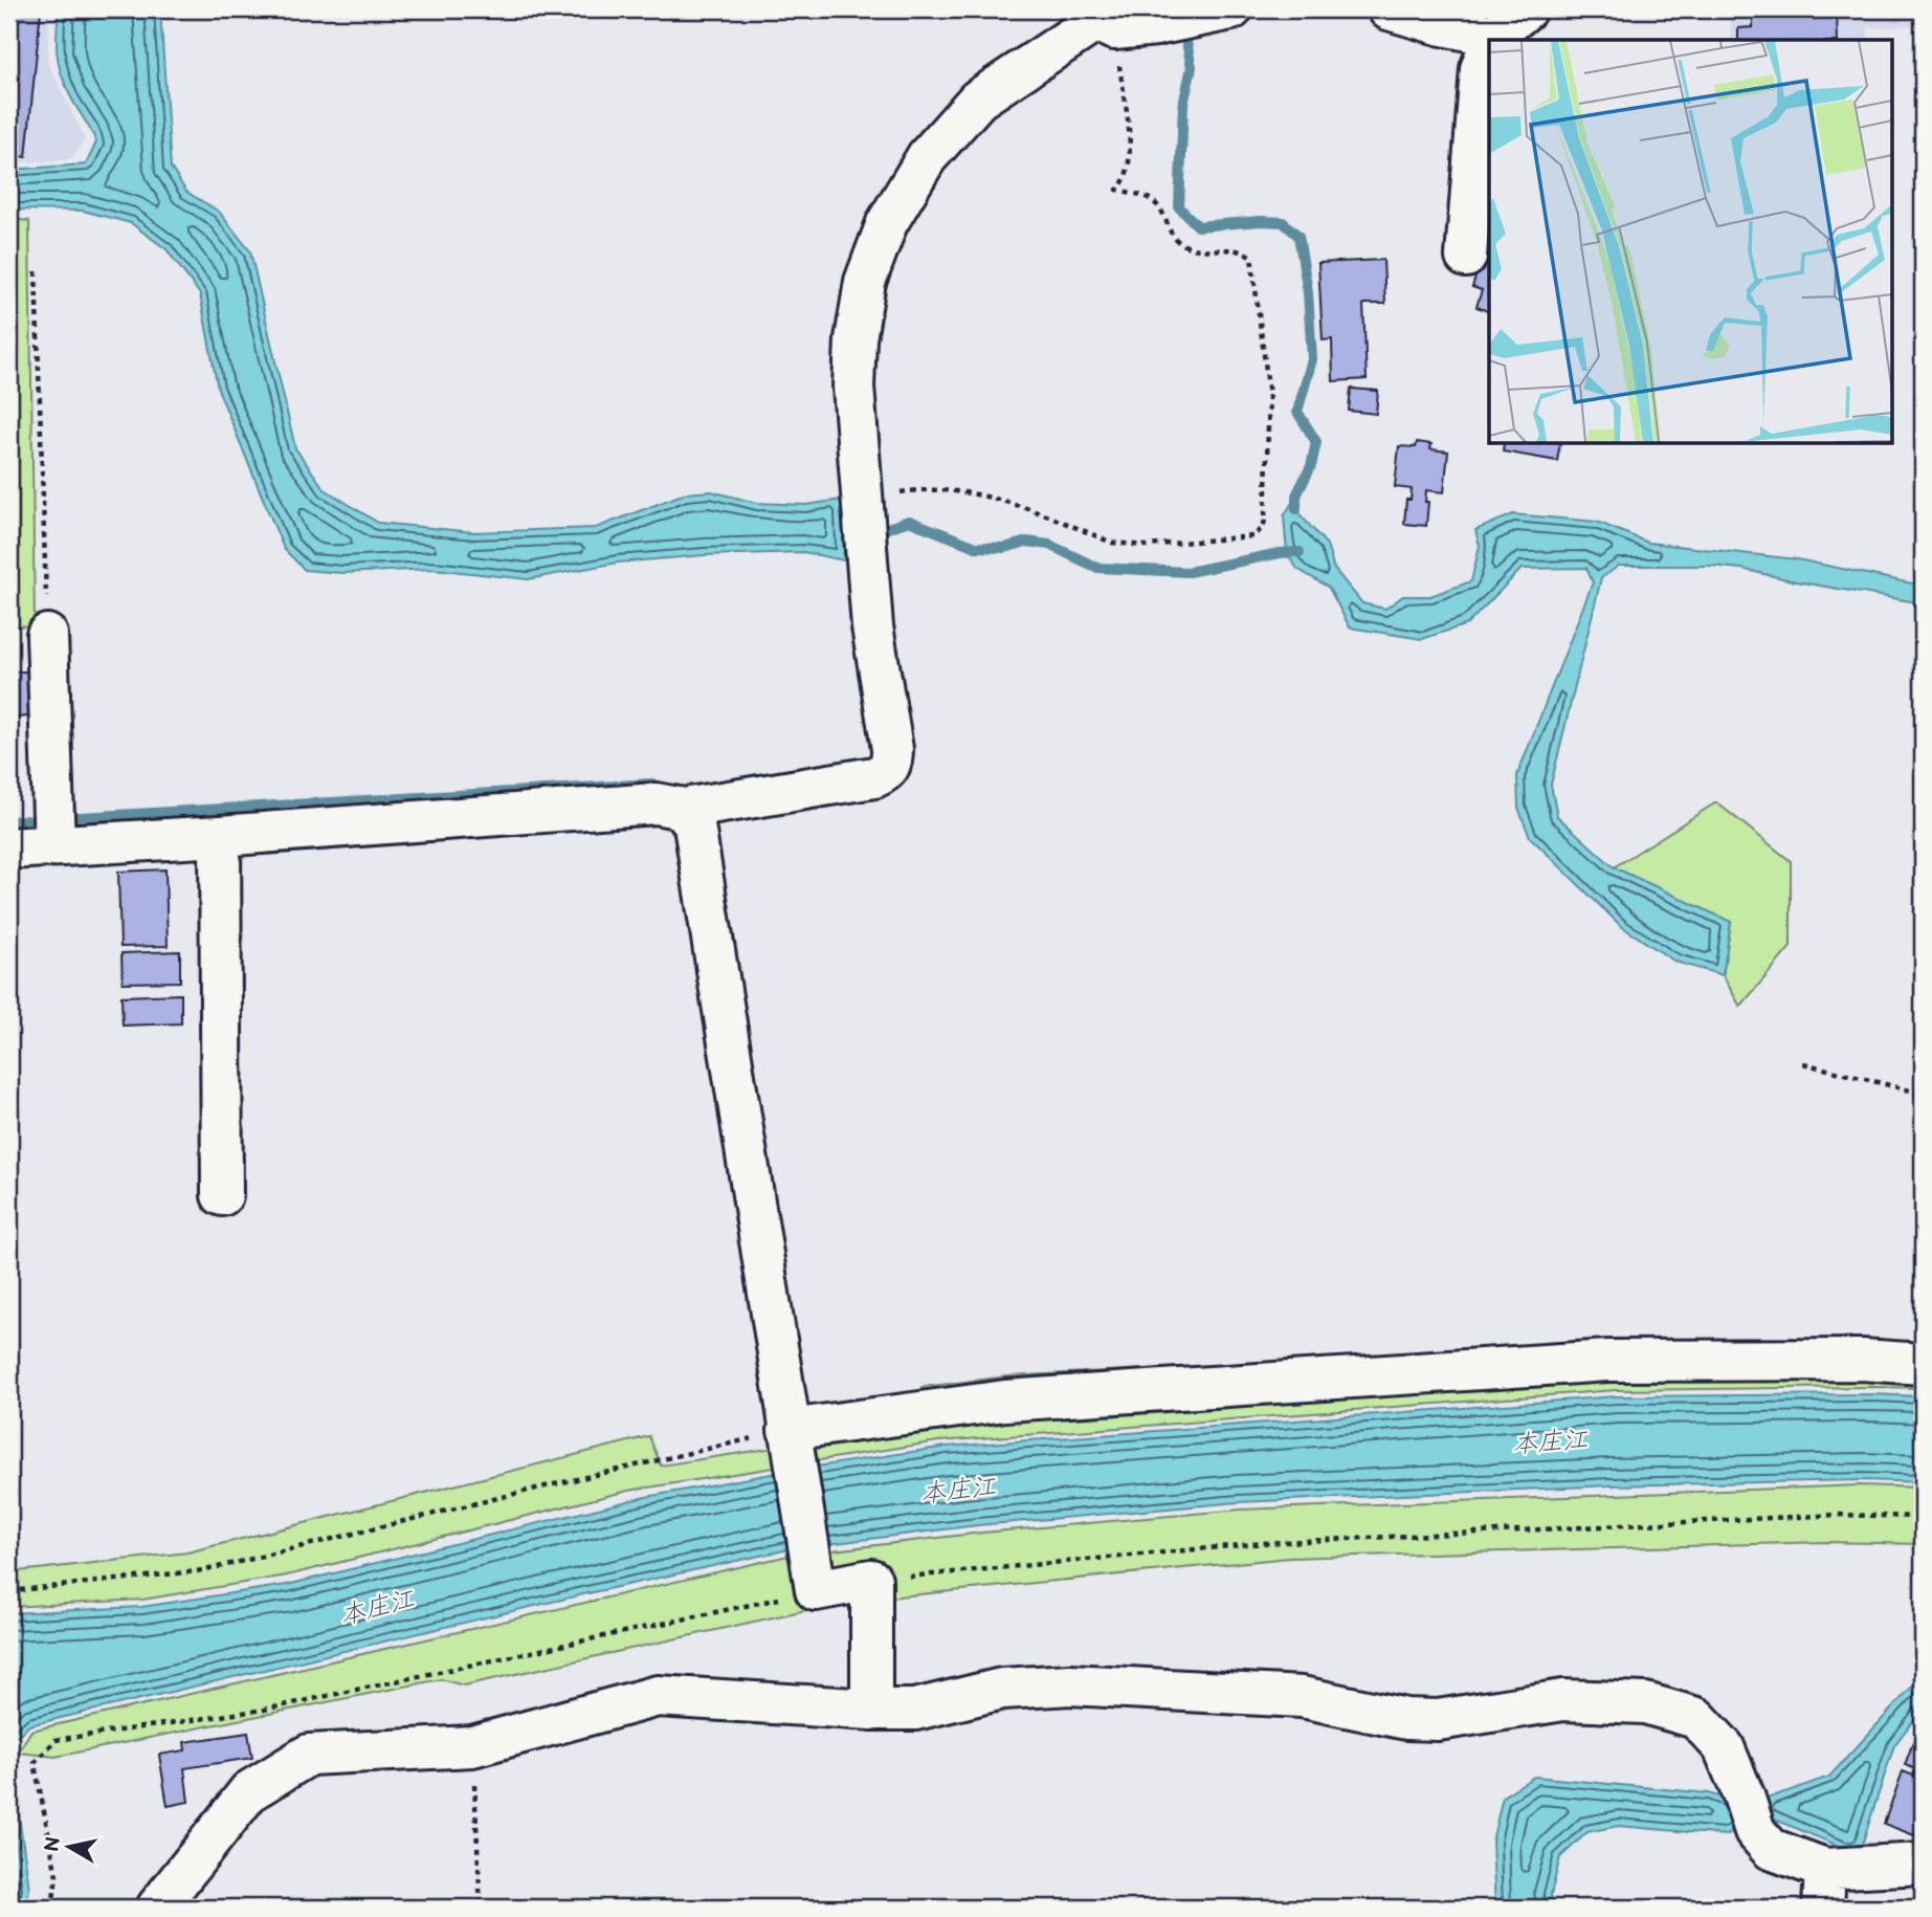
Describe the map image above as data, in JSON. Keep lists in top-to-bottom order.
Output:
{
  "water": ["本庄江"],
  "north": "left"
}
